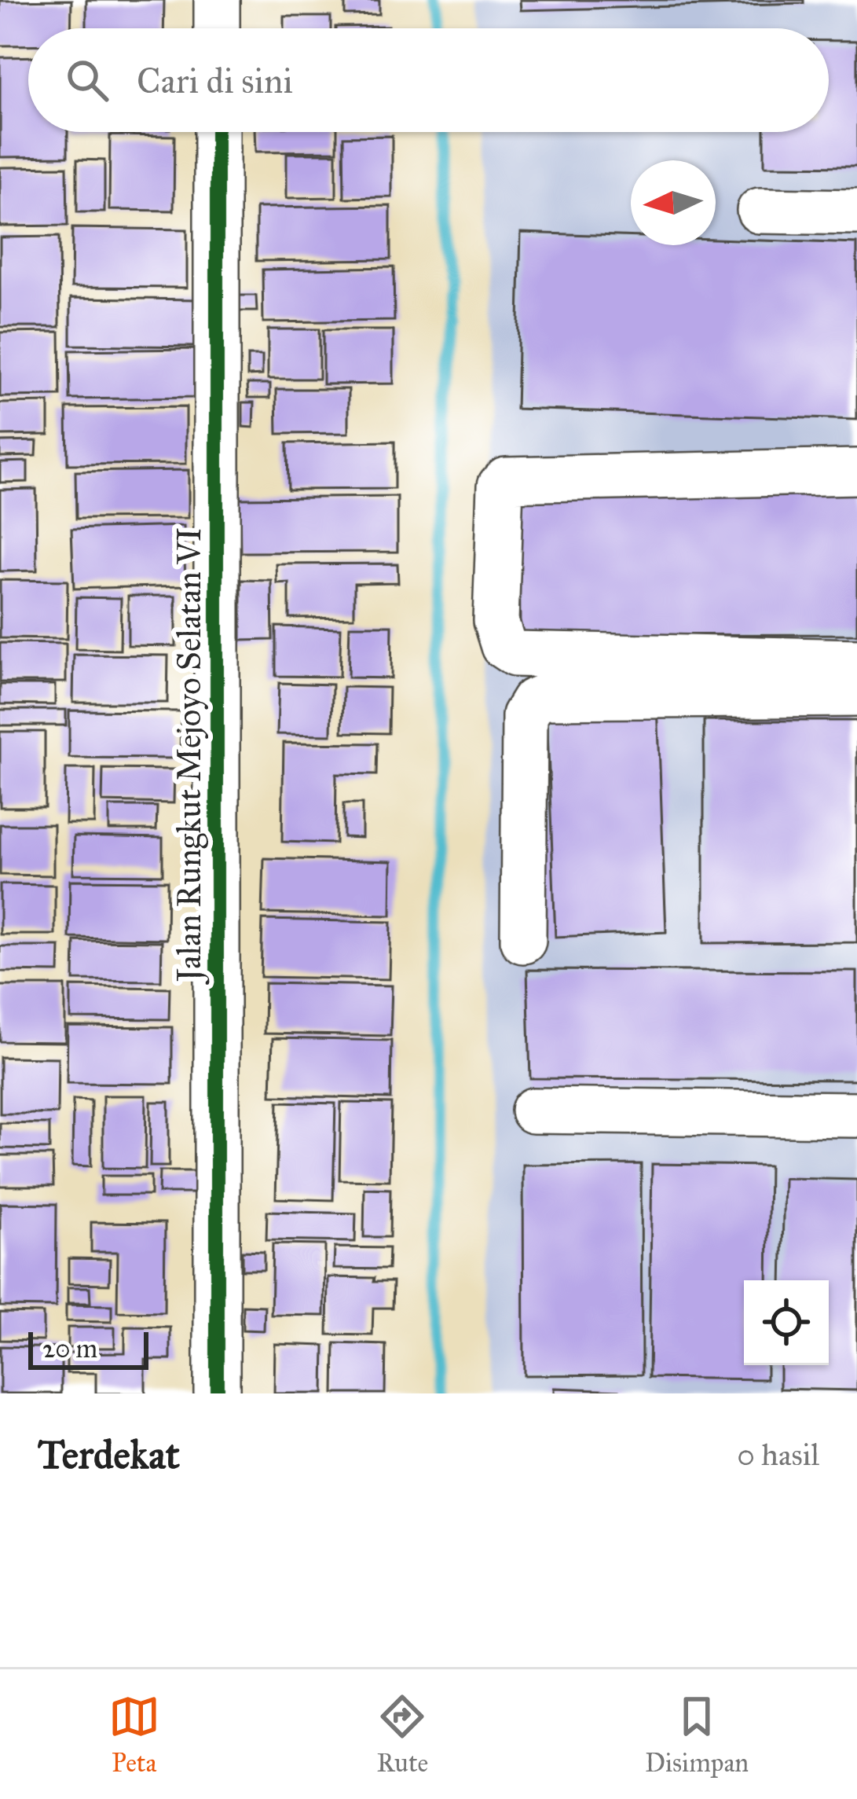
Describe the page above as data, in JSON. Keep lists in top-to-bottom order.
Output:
{
  "streets": {
    "street": ["Jalan Rungkut Mejoyo Selatan VI"]
  },
  "scale_bar": "20 m",
  "north": "left",
  "page": {
    "search": "Cari di sini",
    "scale": "20 m",
    "heading": ["Terdekat", "0 hasil"],
    "nav": ["Peta", "Rute", "Disimpan"]
  }
}
